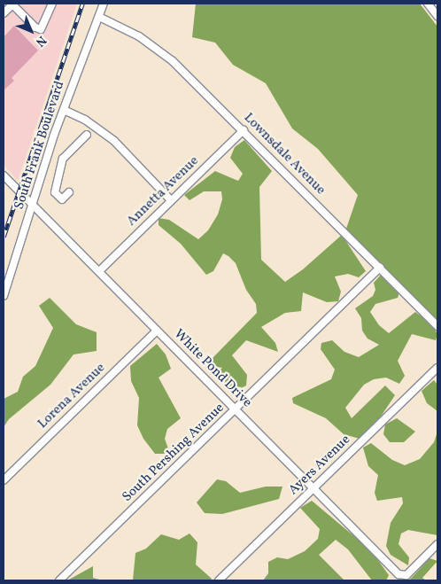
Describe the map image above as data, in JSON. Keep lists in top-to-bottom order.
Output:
{
  "streets": {
    "street": [
      "South Frank Boulevard",
      "Lownsdale Avenue",
      "Annetta Avenue",
      "White Pond Drive",
      "Lorena Avenue",
      "South Pershing Avenue",
      "Ayers Avenue"
    ]
  },
  "crossings": [
    ["South Frank Boulevard", "Lownsdale Avenue"],
    ["South Frank Boulevard", "White Pond Drive"],
    ["Lownsdale Avenue", "Annetta Avenue"],
    ["Lownsdale Avenue", "South Pershing Avenue"],
    ["Annetta Avenue", "White Pond Drive"],
    ["White Pond Drive", "Lorena Avenue"],
    ["White Pond Drive", "South Pershing Avenue"],
    ["White Pond Drive", "Ayers Avenue"]
  ],
  "north": "bottom right"
}
